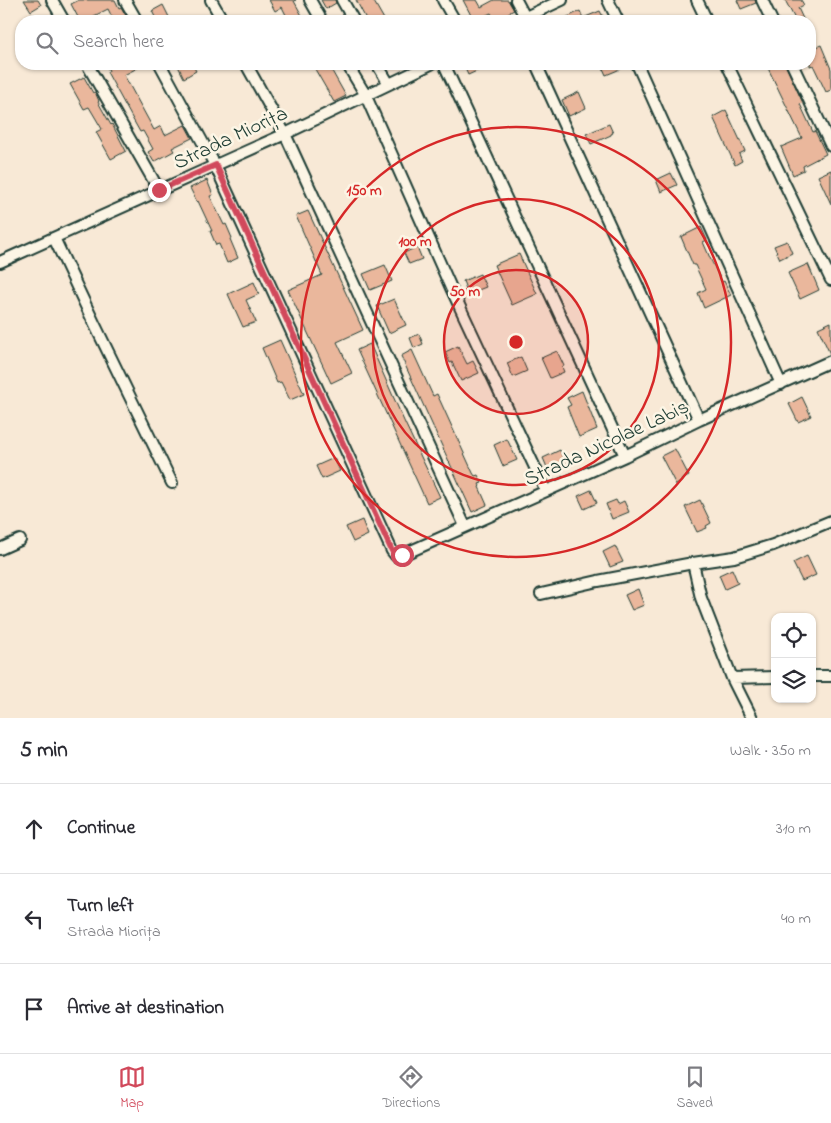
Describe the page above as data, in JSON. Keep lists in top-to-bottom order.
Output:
{
  "streets": {
    "street": ["Strada Miorița", "Strada Nicolae Labiș"]
  },
  "crossings": [
    ["Strada Miorița", "Strada Nicolae Labiș"]
  ],
  "page": {
    "search": "Search here",
    "heading": ["5 min", "Walk · 350 m"],
    "list": [
      ["Continue", "310 m"],
      ["Turn left", "Strada Miorița", "40 m"],
      "Arrive at destination"
    ],
    "nav": ["Map", "Directions", "Saved"]
  },
  "rings": ["150 m", "100 m", "50 m"]
}
